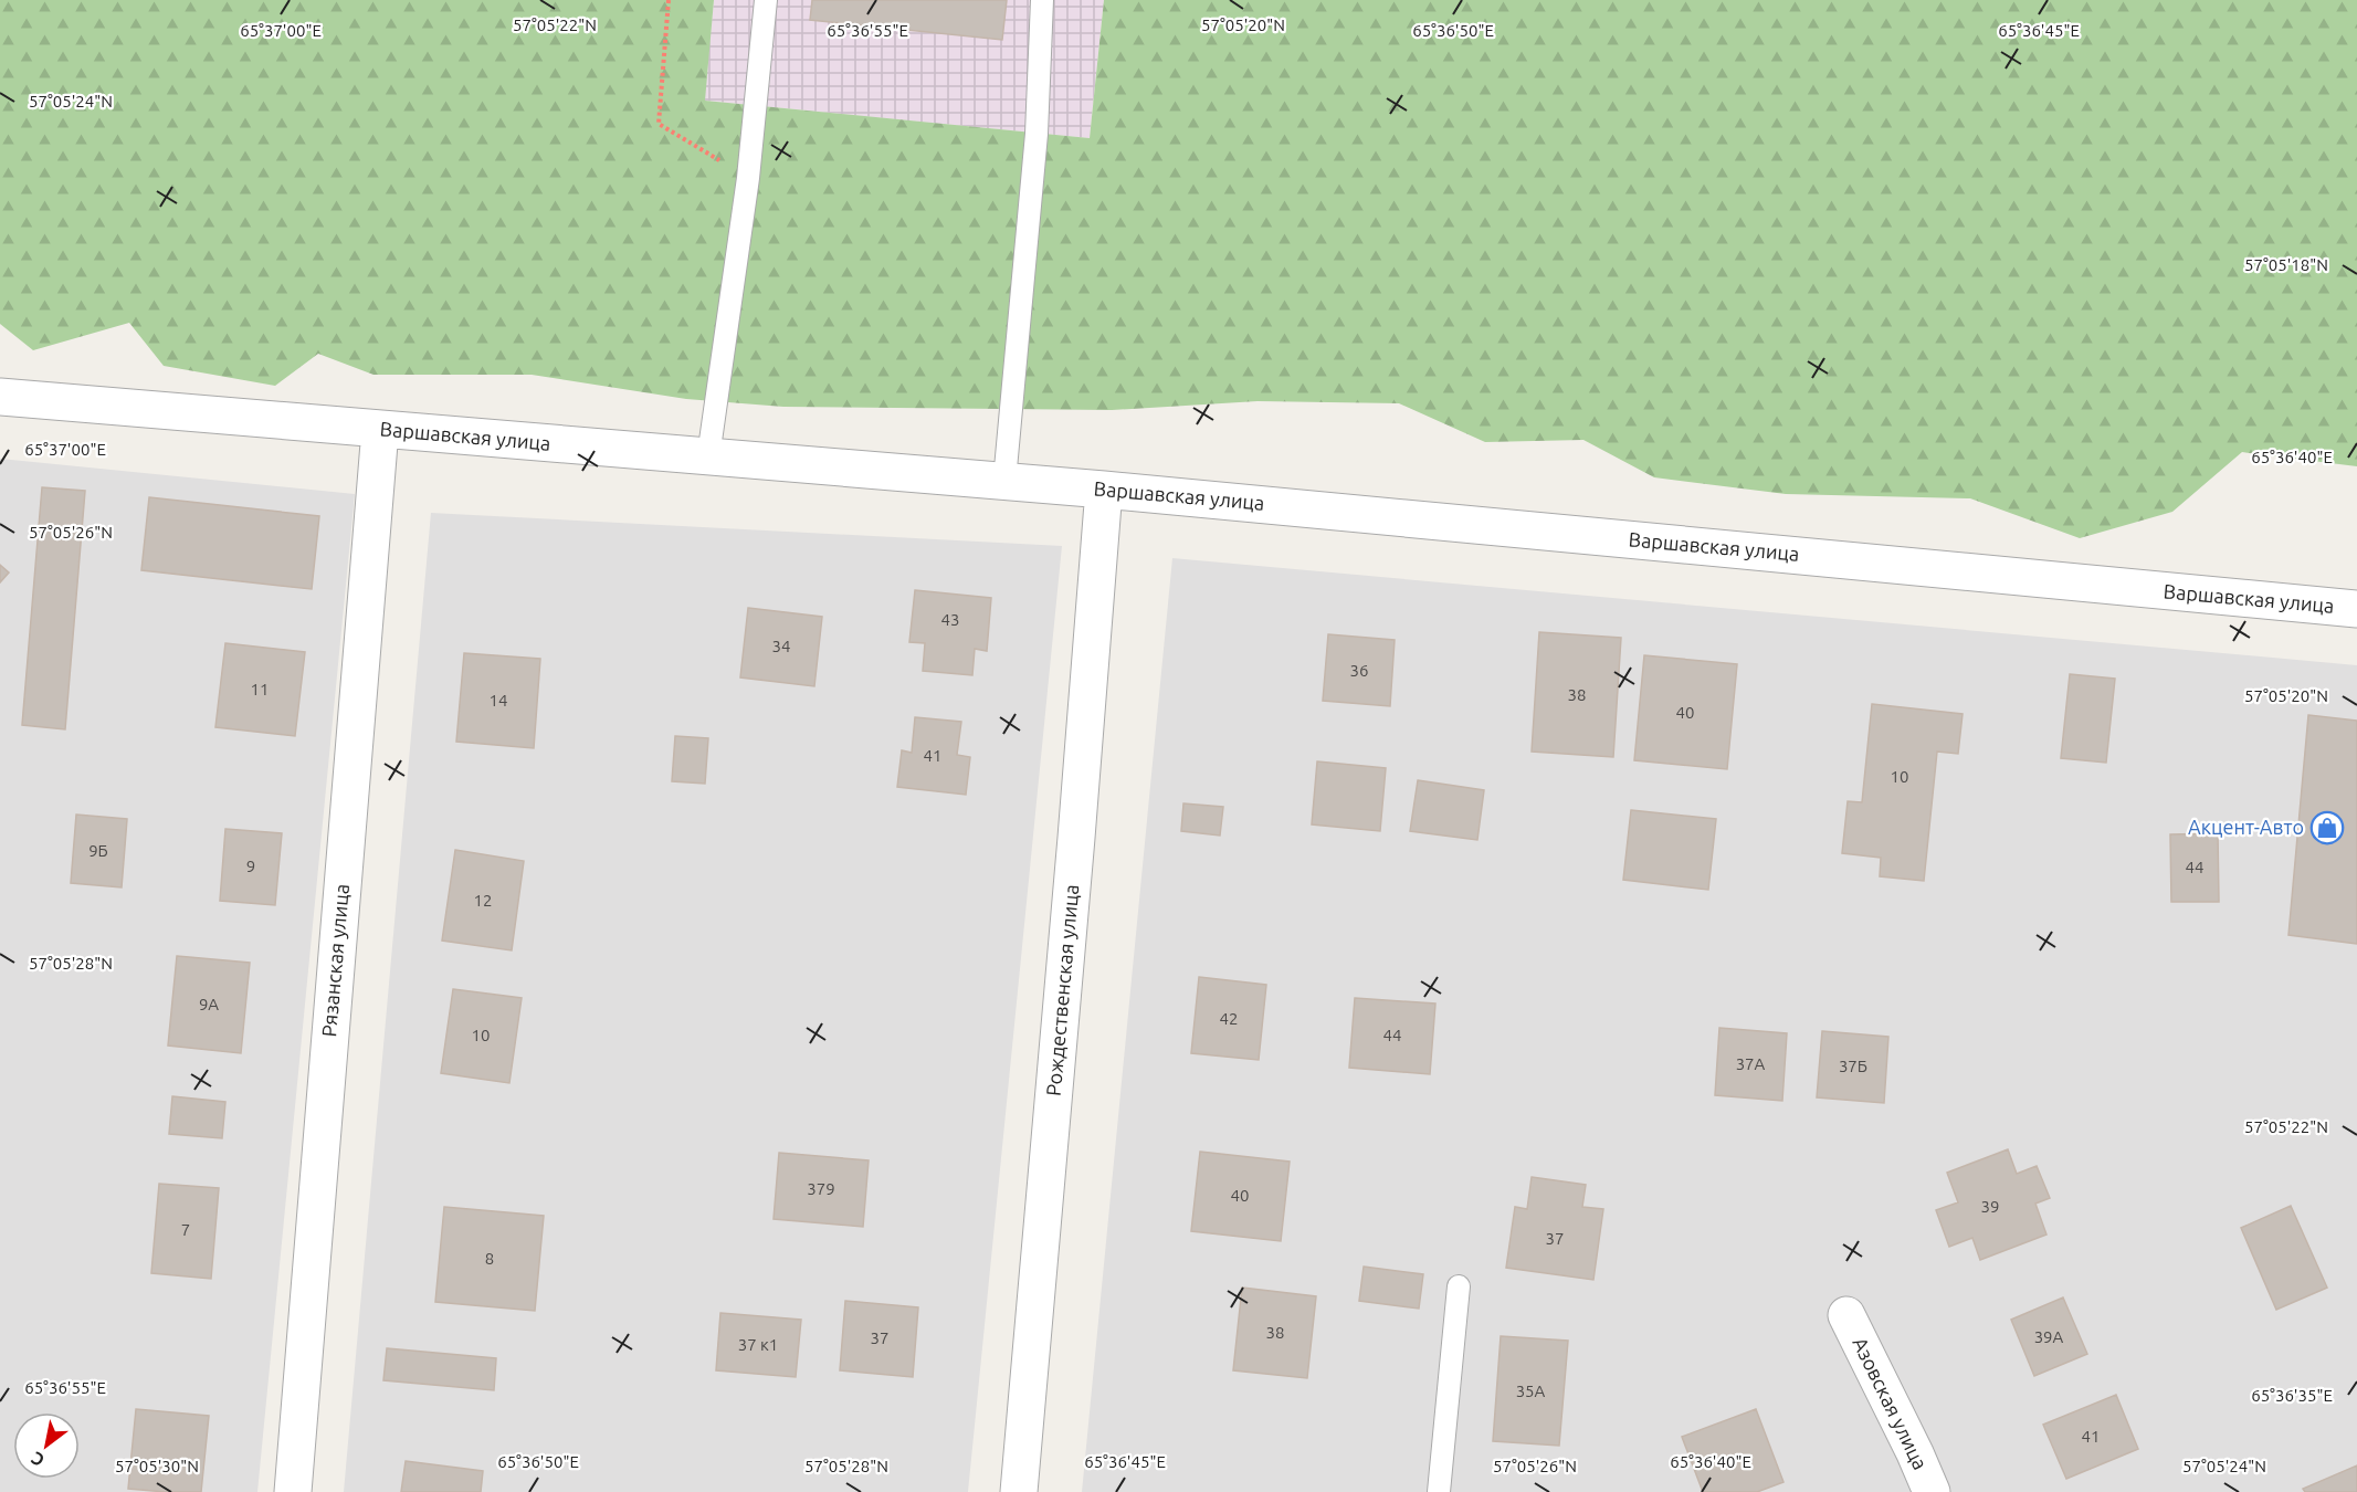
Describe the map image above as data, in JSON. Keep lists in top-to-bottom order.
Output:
{
  "streets": {
    "street": [
      "Варшавская улица",
      "Рязанская улица",
      "Рождественская улица",
      "Азовская улица"
    ]
  },
  "crossings": [
    ["Варшавская улица", "Рязанская улица"],
    ["Варшавская улица", "Рождественская улица"]
  ],
  "places": {
    "shop": ["Акцент-Авто"]
  },
  "house_numbers": [
    "43",
    "34",
    "36",
    "11",
    "38",
    "14",
    "40",
    "41",
    "10",
    "9Б",
    "9",
    "44",
    "12",
    "9А",
    "42",
    "10",
    "44",
    "37А",
    "37Б",
    "379",
    "40",
    "39",
    "7",
    "37",
    "8",
    "38",
    "39А",
    "37",
    "37 к1",
    "35А",
    "41"
  ],
  "north": "bottom left",
  "coordinates": [
    "57°05'22\"N",
    "57°05'20\"N",
    "65°37'00\"E",
    "65°36'55\"E",
    "65°36'50\"E",
    "65°36'45\"E",
    "57°05'24\"N",
    "57°05'18\"N",
    "65°36'40\"E",
    "57°05'26\"N",
    "57°05'28\"N",
    "65°36'35\"E",
    "57°05'30\"N"
  ]
}
